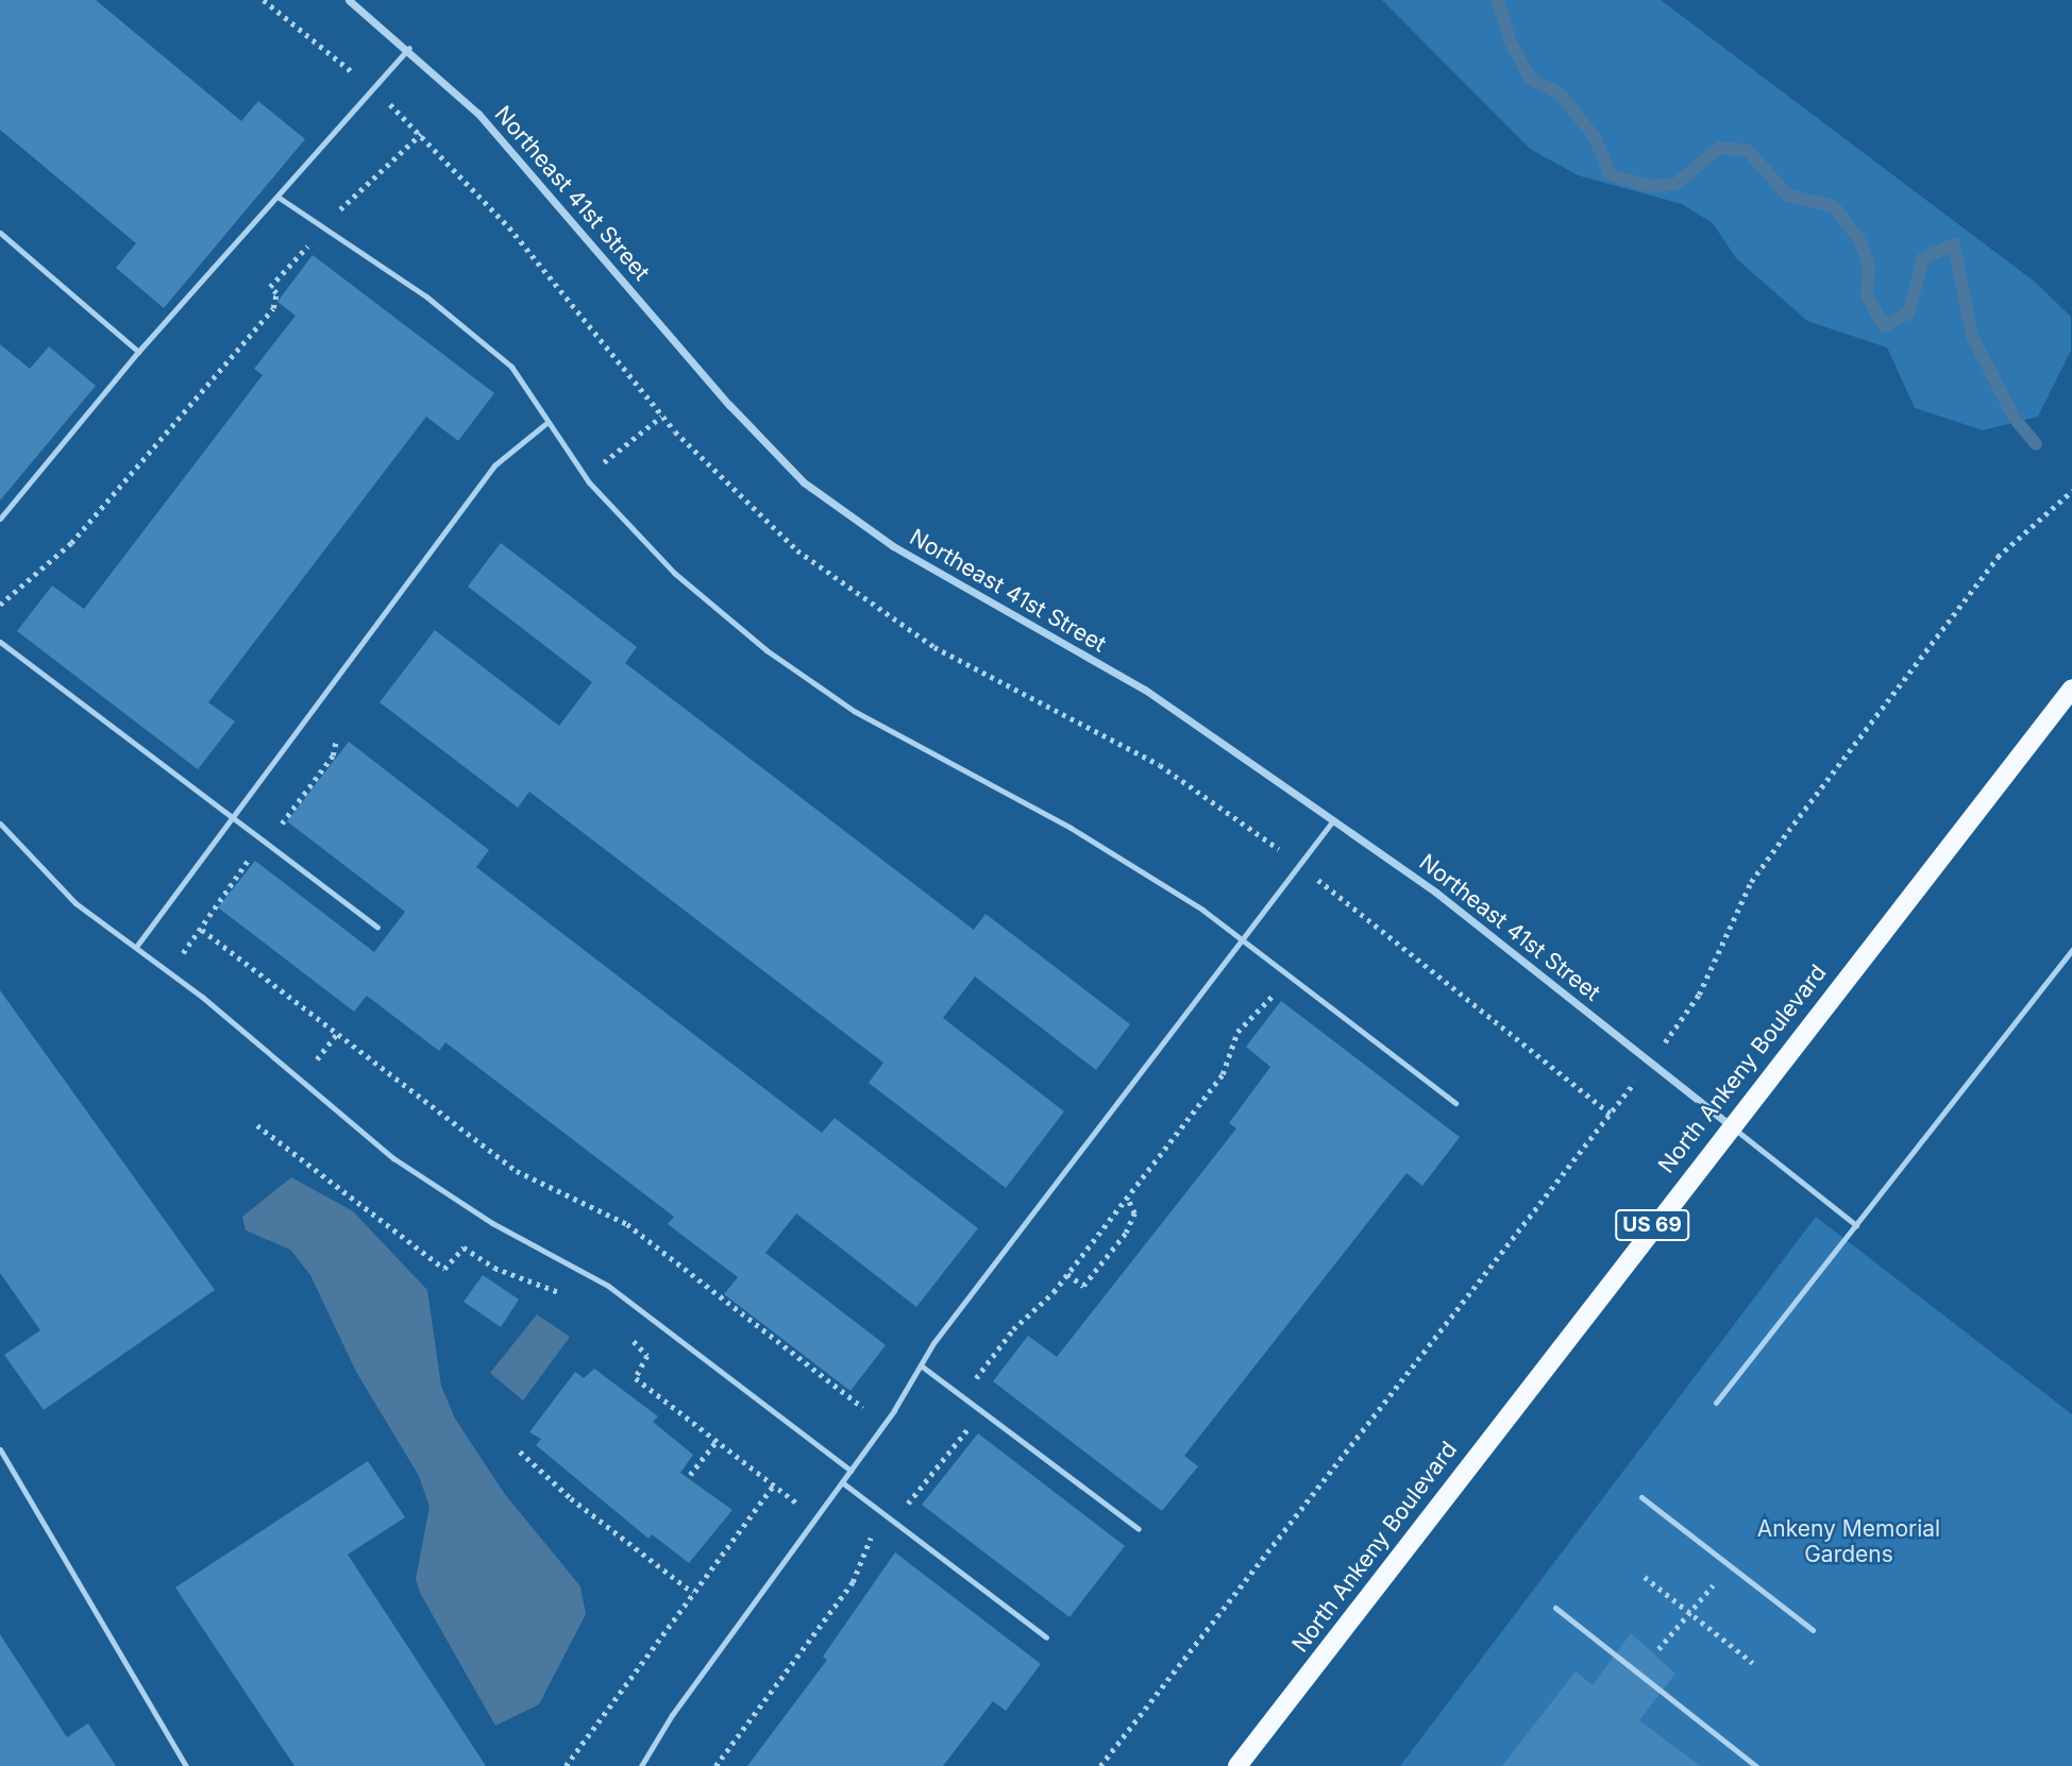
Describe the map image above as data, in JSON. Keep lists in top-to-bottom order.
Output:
{
  "streets": {
    "main road": ["North Ankeny Boulevard", "US 69"],
    "street": ["Northeast 41st Street"]
  },
  "crossings": [
    ["Northeast 41st Street", "North Ankeny Boulevard"]
  ],
  "parks": ["Ankeny Memorial Gardens"]
}
